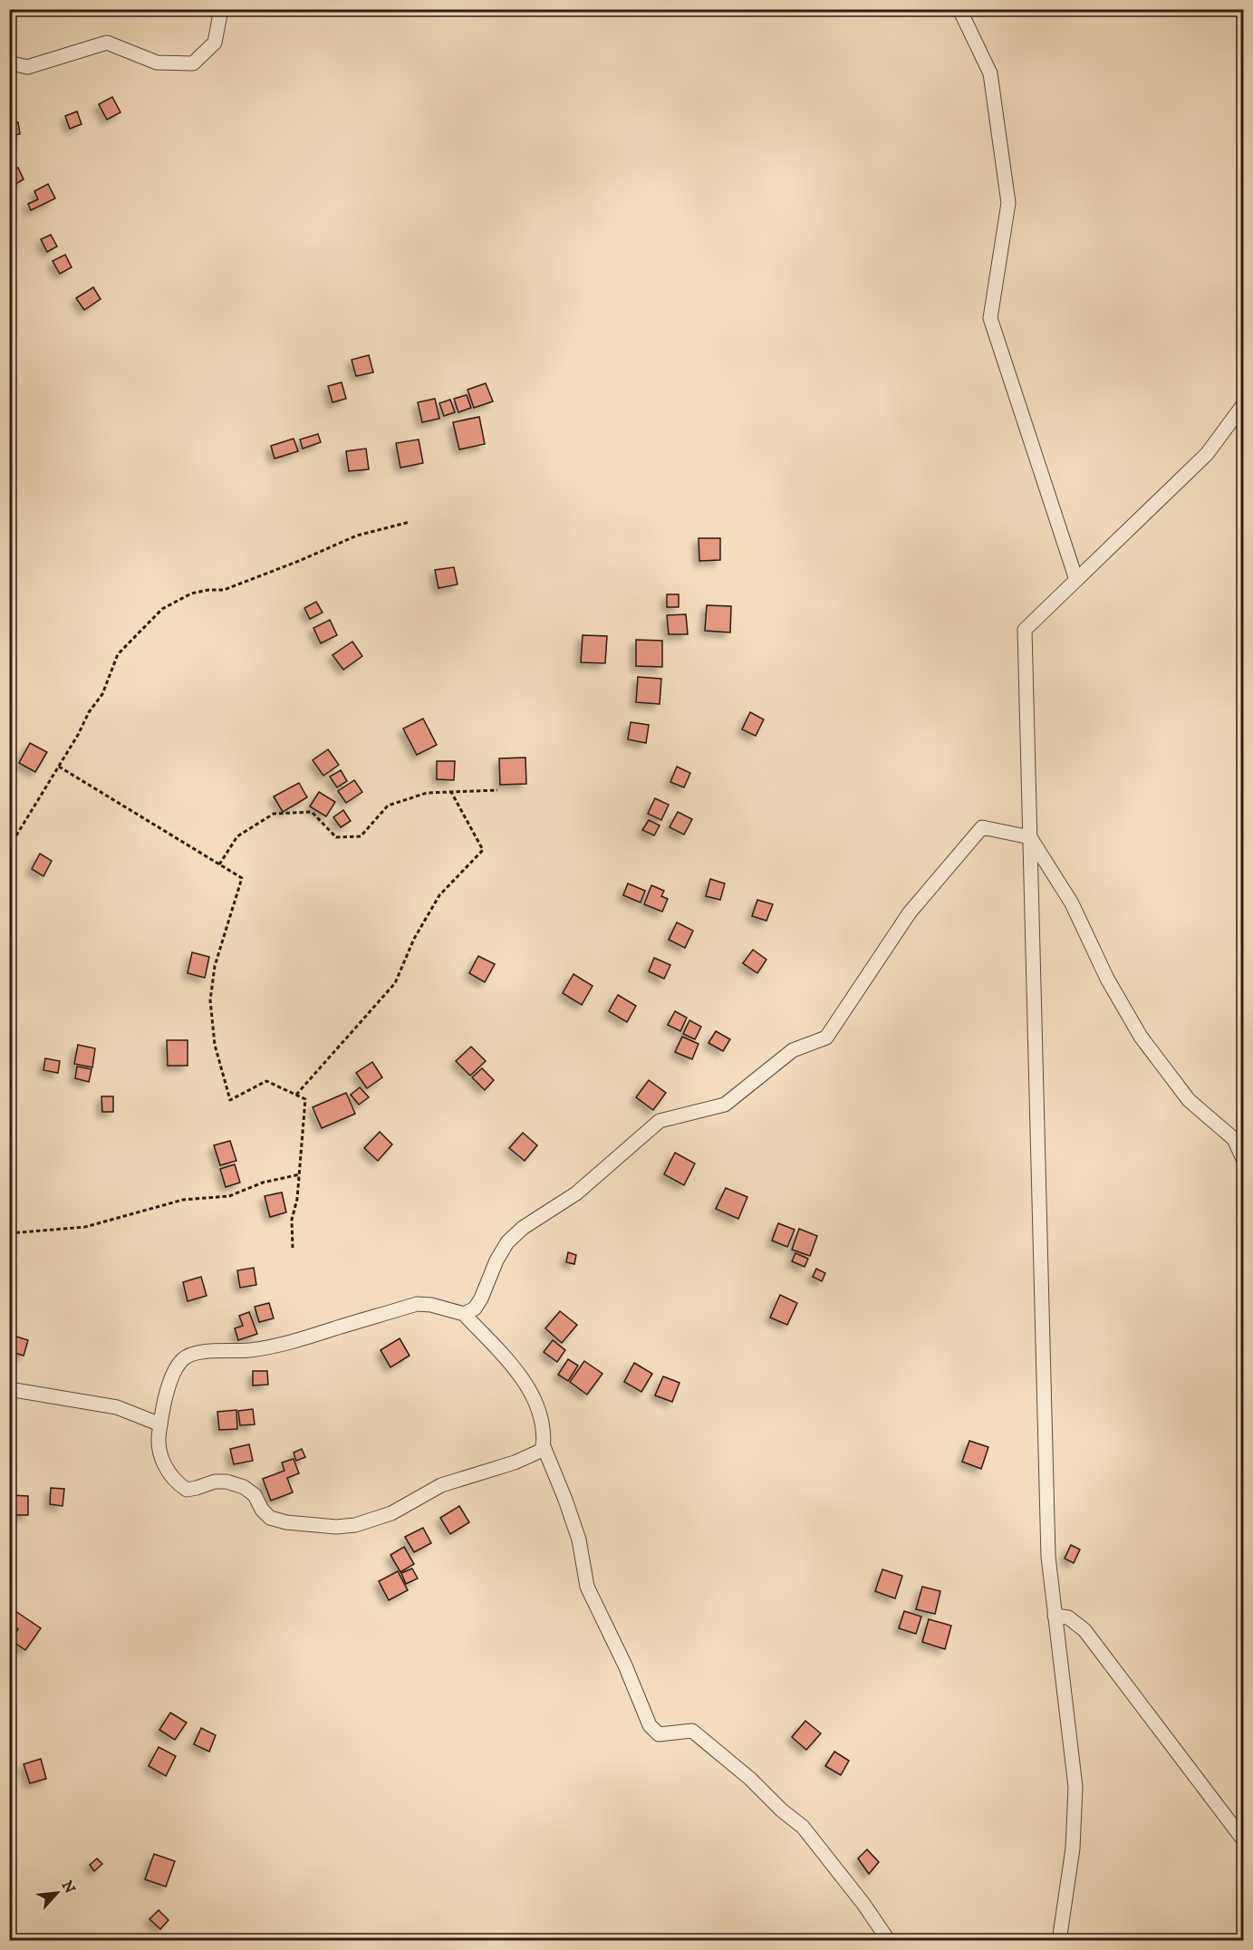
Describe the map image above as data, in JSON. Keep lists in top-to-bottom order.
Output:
{
  "north": "top right"
}
